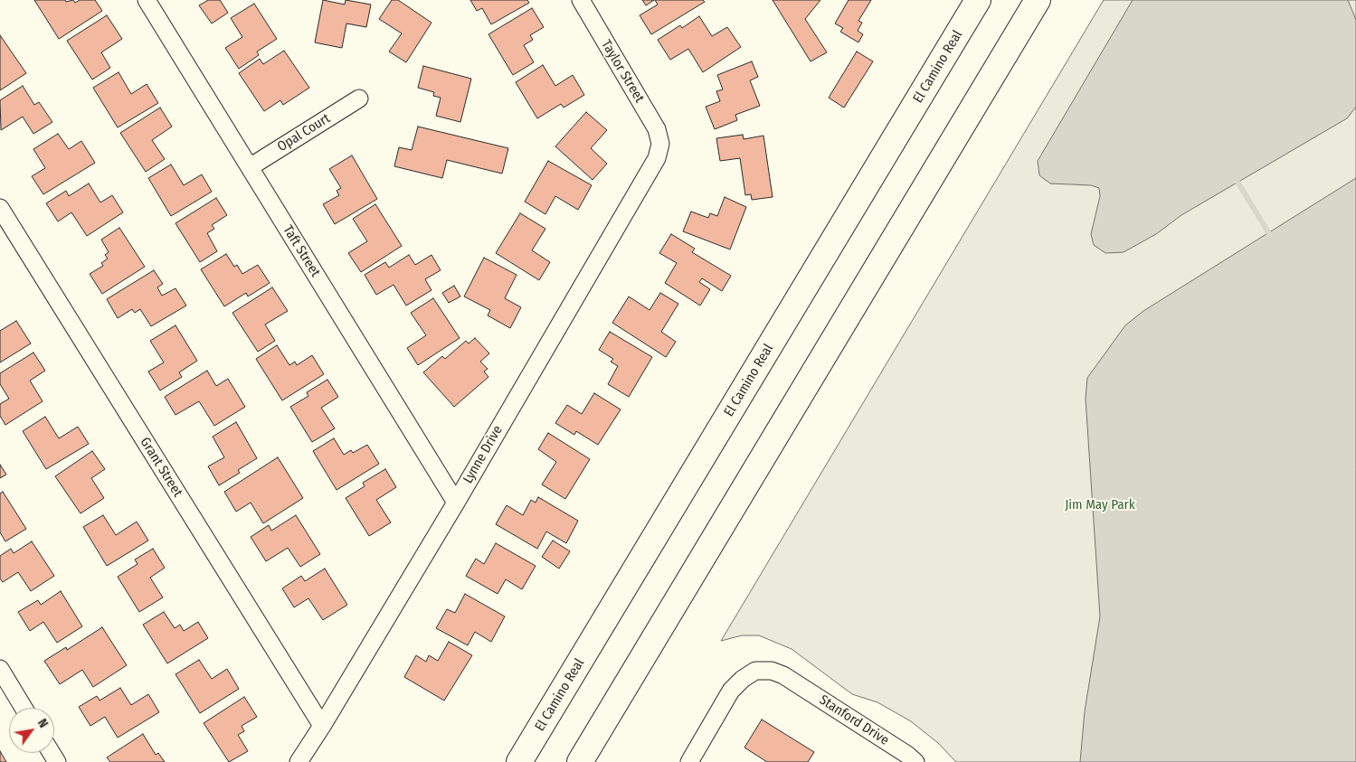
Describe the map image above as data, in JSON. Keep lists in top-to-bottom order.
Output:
{
  "streets": {
    "highway": ["El Camino Real"],
    "street": [
      "Taylor Street",
      "Opal Court",
      "Taft Street",
      "Lynne Drive",
      "Grant Street",
      "Stanford Drive"
    ]
  },
  "crossings": [
    ["Taylor Street", "Lynne Drive"],
    ["Opal Court", "Taft Street"],
    ["Taft Street", "Lynne Drive"],
    ["Lynne Drive", "Grant Street"]
  ],
  "parks": ["Jim May Park"],
  "north": "top right"
}
